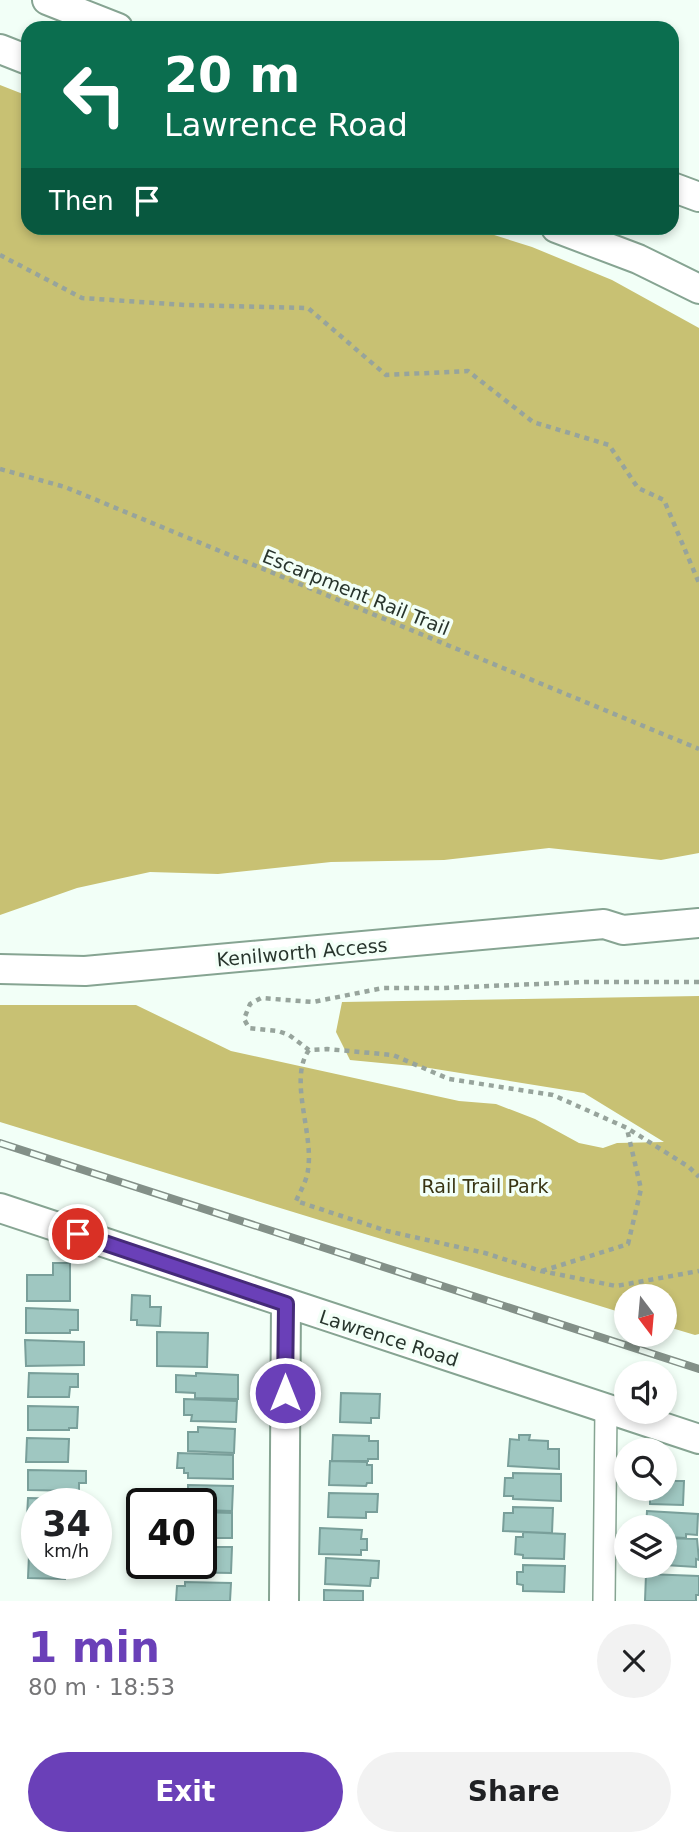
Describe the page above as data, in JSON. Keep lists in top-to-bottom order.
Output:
{
  "streets": {
    "main road": ["Kenilworth Access", "Lawrence Road"],
    "path": ["Escarpment Rail Trail"]
  },
  "parks": ["Rail Trail Park"],
  "north": "bottom",
  "page": {
    "turn": ["20 m", "Lawrence Road"],
    "then": "Then",
    "speed": "34 km/h",
    "limit": "40",
    "heading": ["1 min", "80 m · 18:53"],
    "buttons": ["Exit", "Share"]
  }
}
